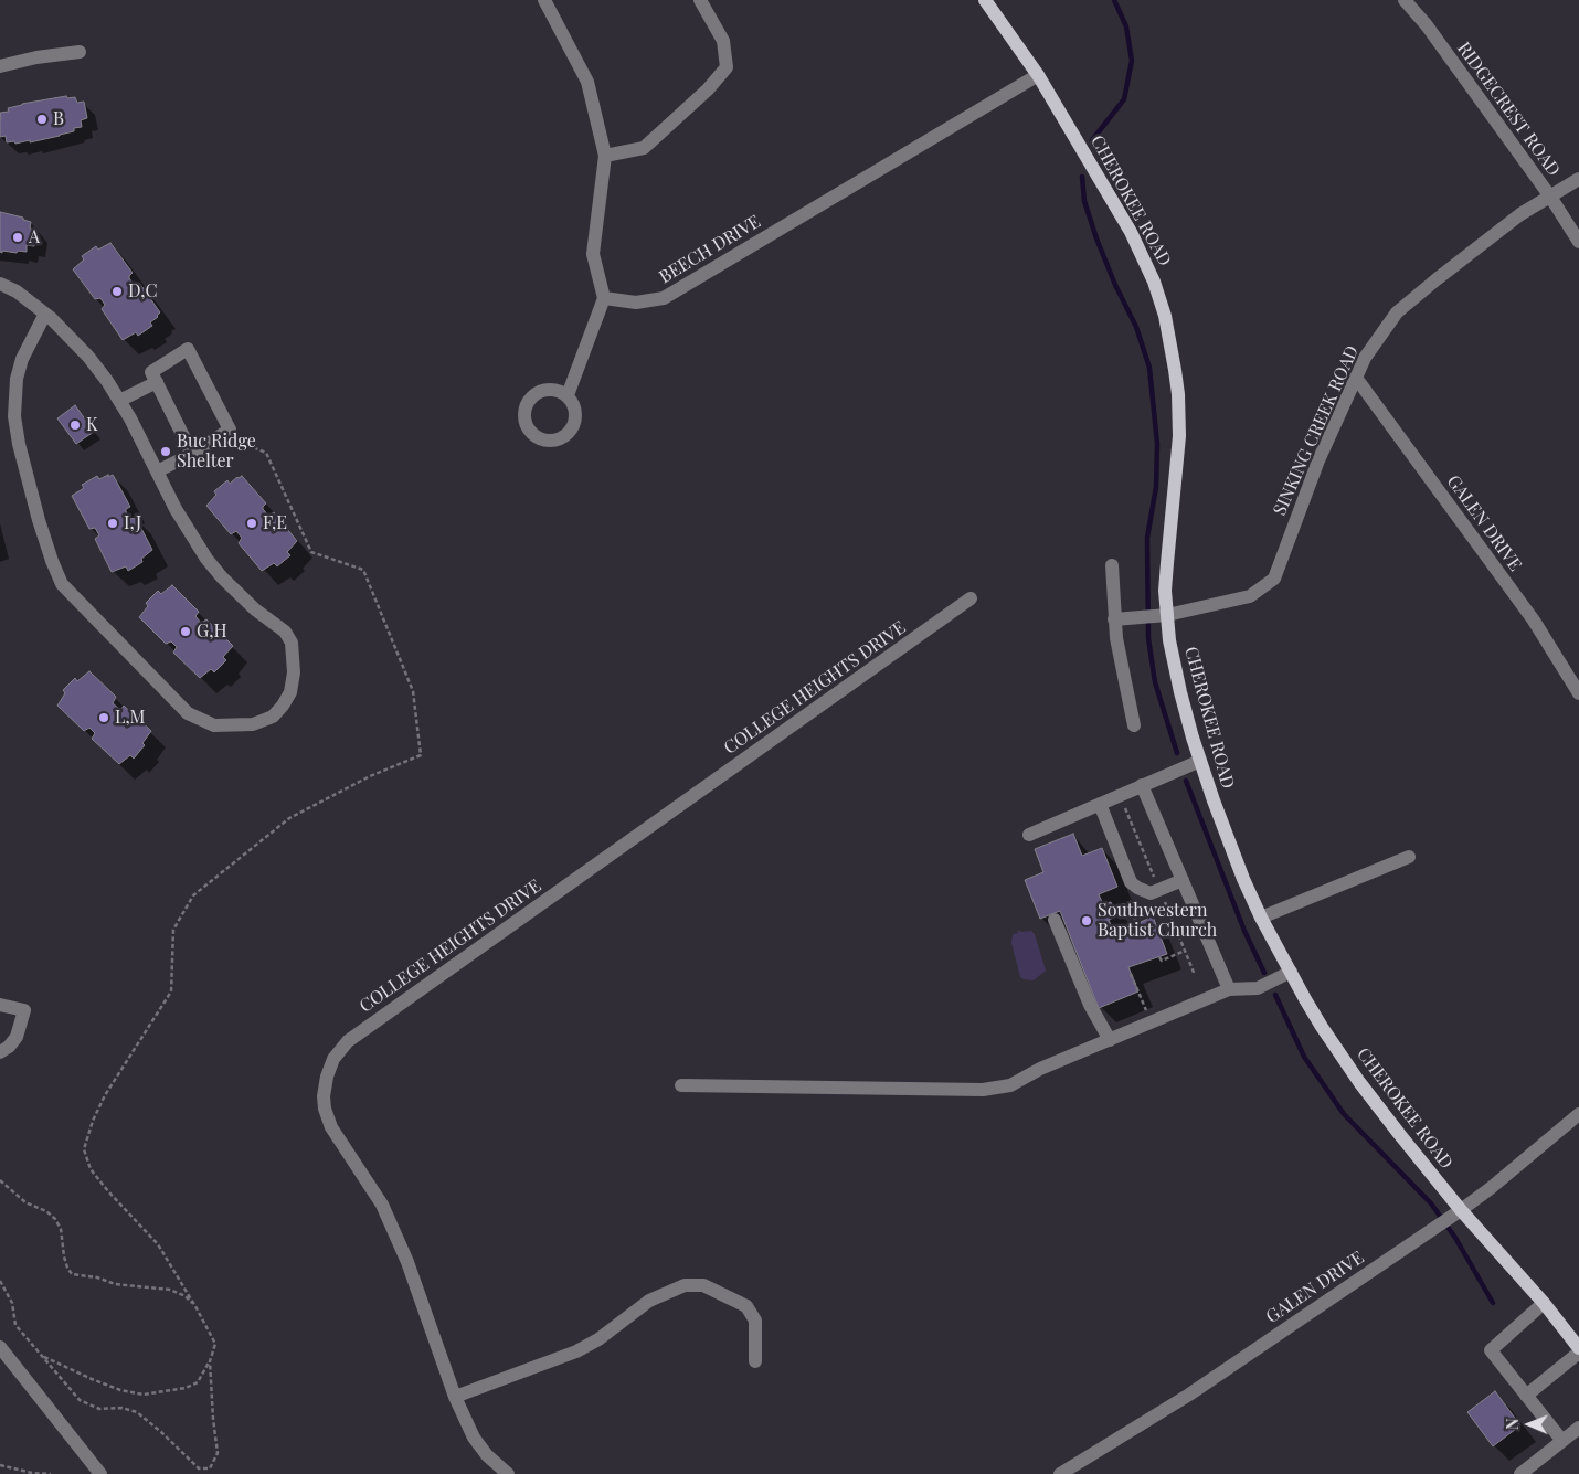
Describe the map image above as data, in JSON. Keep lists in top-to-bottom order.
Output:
{
  "streets": {
    "main road": ["CHEROKEE ROAD"],
    "street": [
      "RIDGECREST ROAD",
      "BEECH DRIVE",
      "SINKING CREEK ROAD",
      "GALEN DRIVE",
      "COLLEGE HEIGHTS DRIVE"
    ]
  },
  "crossings": [
    ["RIDGECREST ROAD", "SINKING CREEK ROAD"],
    ["CHEROKEE ROAD", "BEECH DRIVE"],
    ["CHEROKEE ROAD", "SINKING CREEK ROAD"],
    ["CHEROKEE ROAD", "GALEN DRIVE"],
    ["SINKING CREEK ROAD", "GALEN DRIVE"]
  ],
  "places": [
    "B",
    "A",
    "D,C",
    "K",
    "Buc Ridge Shelter",
    "I,J",
    "F,E",
    "G,H",
    "L,M",
    "Southwestern Baptist Church"
  ],
  "north": "left"
}
